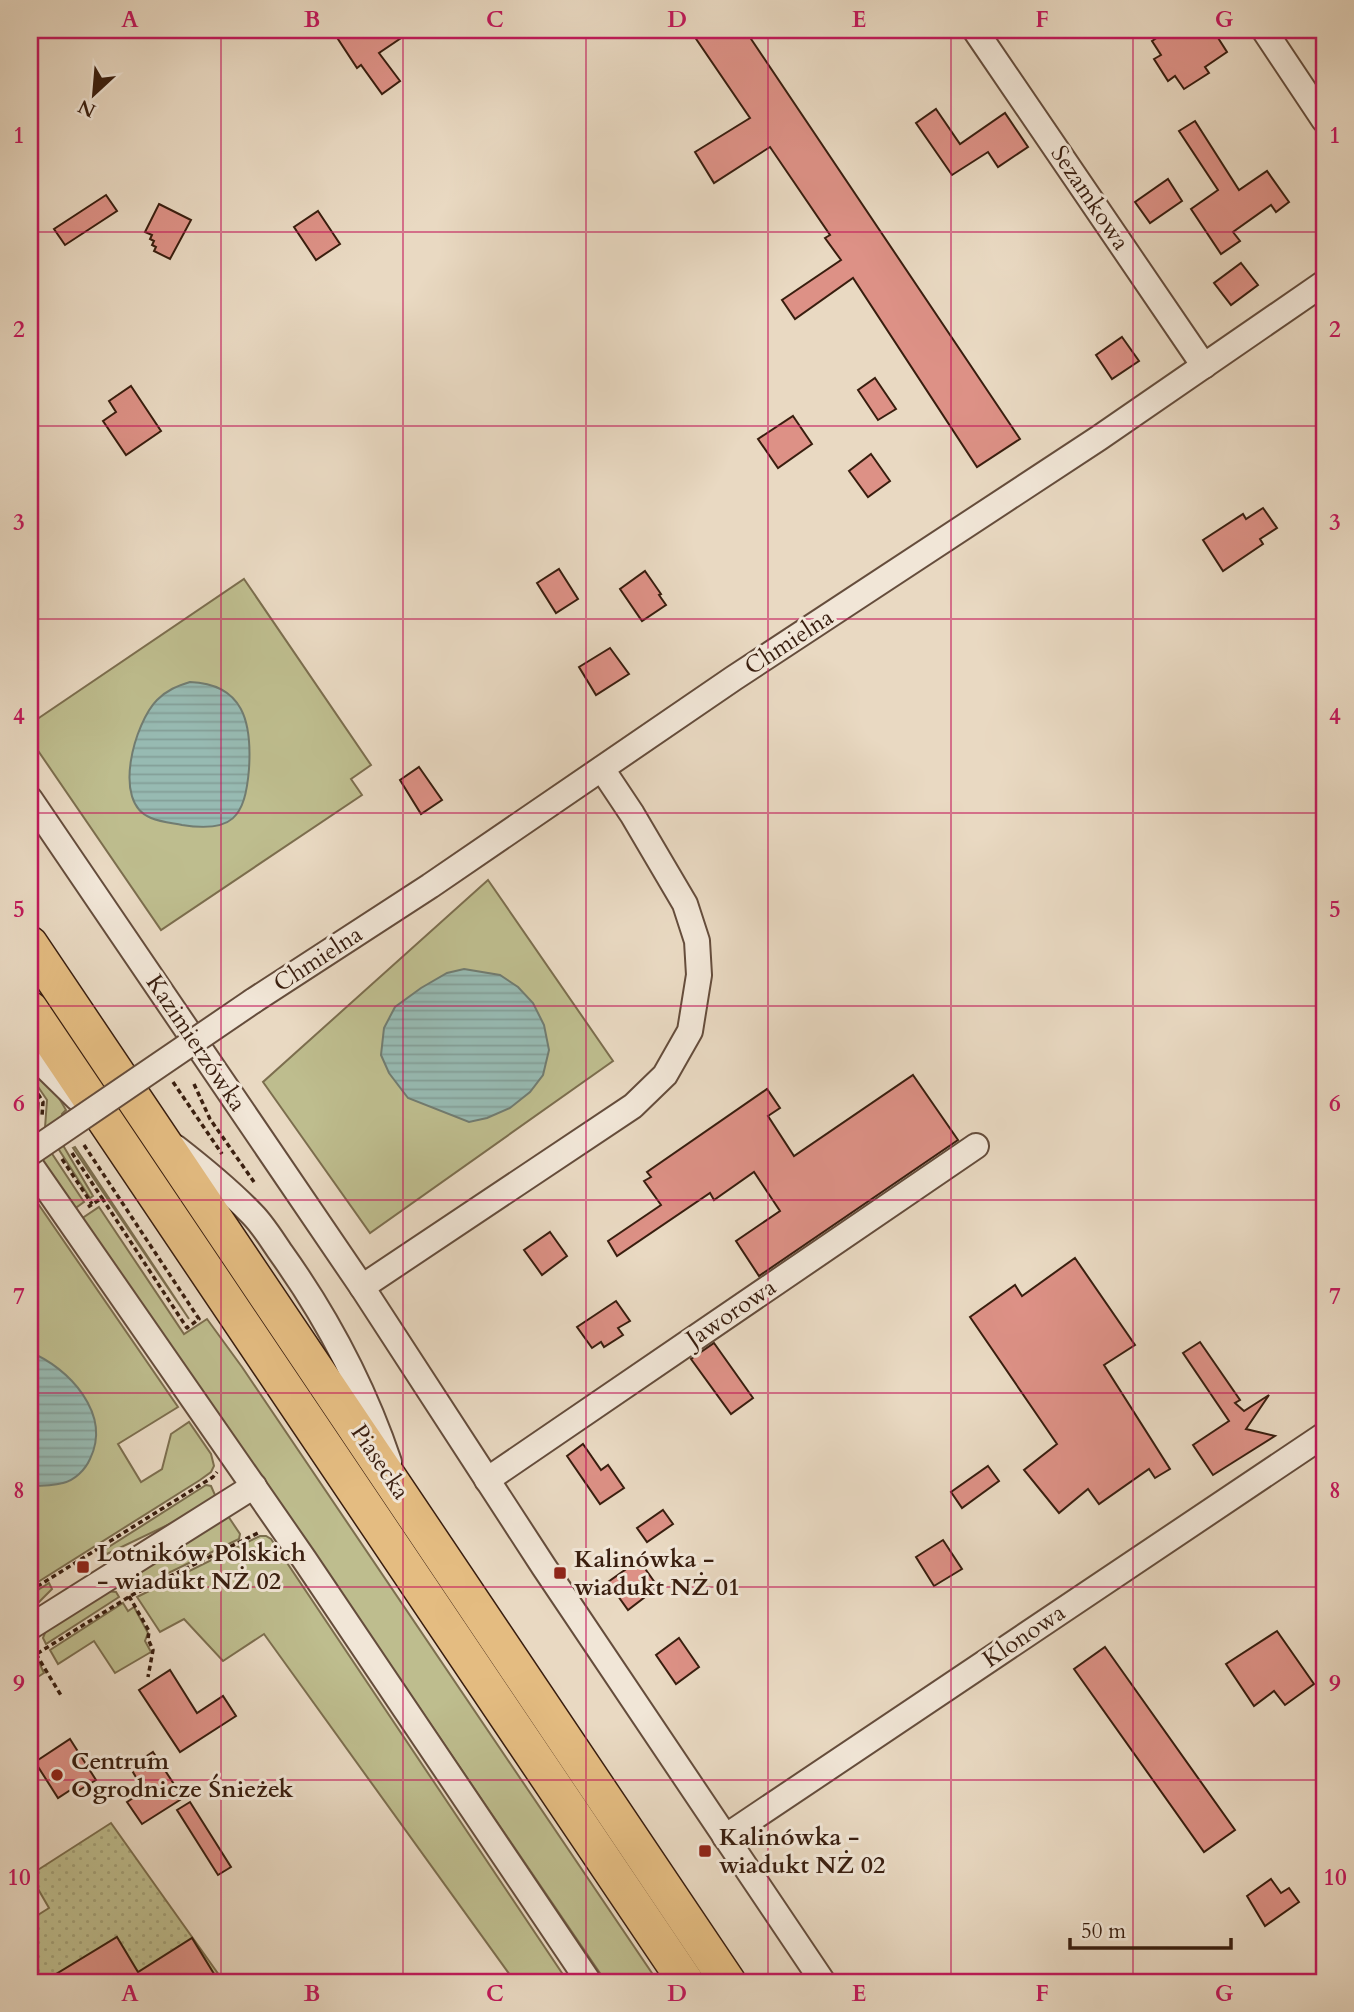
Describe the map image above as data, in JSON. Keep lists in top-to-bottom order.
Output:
{
  "streets": {
    "highway": ["Piasecka"],
    "street": [
      "Sezamkowa",
      "Chmielna",
      "Kazimierzówka",
      "Jaworowa",
      "Klonowa"
    ]
  },
  "crossings": [
    ["Sezamkowa", "Chmielna"],
    ["Kazimierzówka", "Jaworowa"],
    ["Kazimierzówka", "Klonowa"]
  ],
  "places": {
    "transit": ["Lotników Polskich - wiadukt NŻ 02", "Kalinówka - wiadukt NŻ 01", "Kalinówka - wiadukt NŻ 02"],
    "other": ["Centrum Ogrodnicze Śnieżek"]
  },
  "scale_bar": "50 m",
  "north": "bottom left",
  "grid": {
    "columns": [
      "A",
      "B",
      "C",
      "D",
      "E",
      "F",
      "G"
    ],
    "rows": [
      "1",
      "2",
      "3",
      "4",
      "5",
      "6",
      "7",
      "8",
      "9",
      "10"
    ]
  }
}
